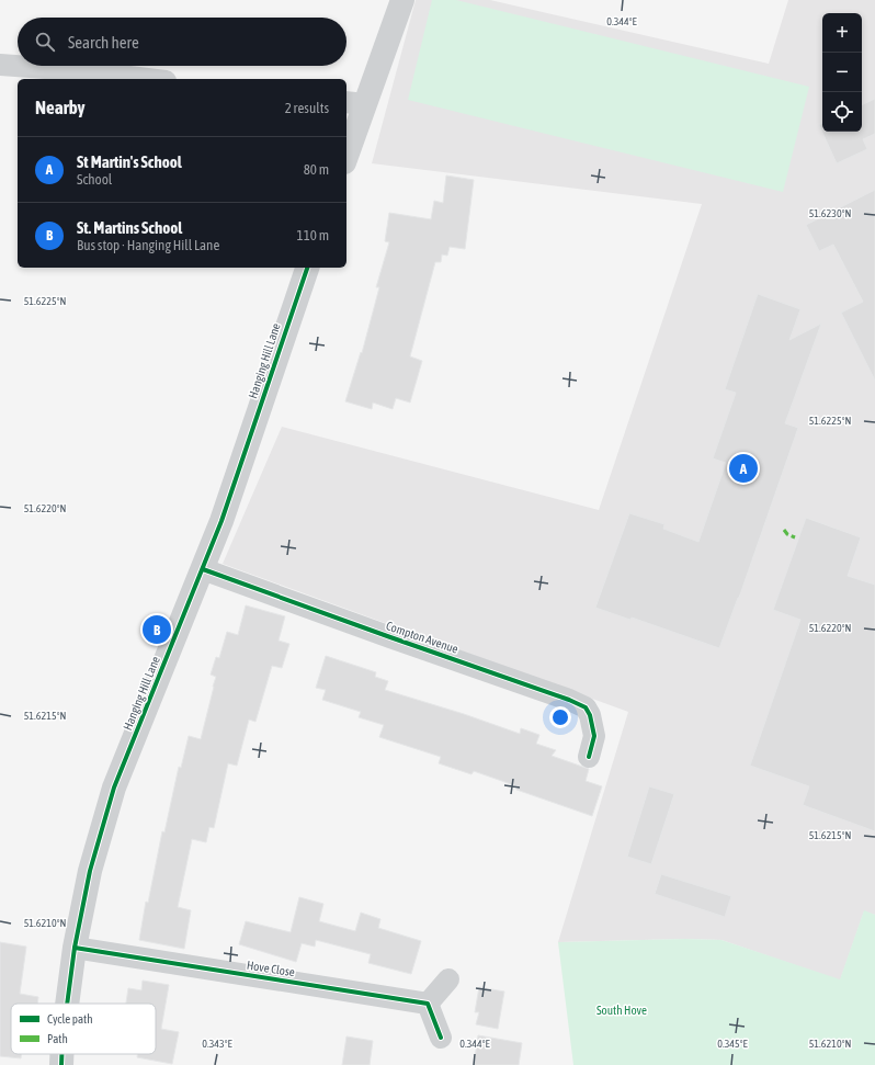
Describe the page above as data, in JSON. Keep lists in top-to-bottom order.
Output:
{
  "streets": {
    "street": ["Hanging Hill Lane", "Compton Avenue", "Hove Close"]
  },
  "crossings": [
    ["Hanging Hill Lane", "Compton Avenue"],
    ["Hanging Hill Lane", "Hove Close"]
  ],
  "parks": ["South Hove"],
  "legend": ["Cycle path", "Path"],
  "page": {
    "map_buttons": ["+", "−"],
    "search": "Search here",
    "heading": ["Nearby", "2 results"],
    "list": [
      {
        "mark": "A",
        "name": "St Martin's School",
        "note": "School",
        "value": "80 m"
      },
      {
        "mark": "B",
        "name": "St. Martins School",
        "note": "Bus stop · Hanging Hill Lane",
        "value": "110 m"
      }
    ],
    "pins": ["A", "B"]
  },
  "coordinates": [
    "0.344°E",
    "51.6230°N",
    "51.6225°N",
    "51.6220°N",
    "51.6215°N",
    "51.6210°N",
    "0.343°E",
    "0.345°E"
  ]
}
